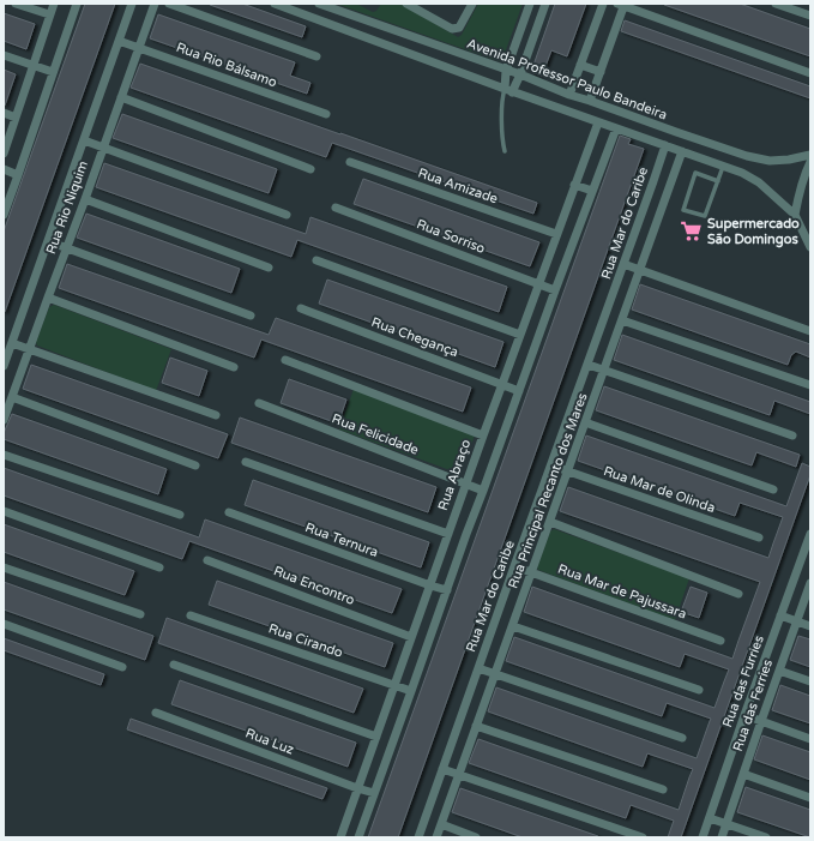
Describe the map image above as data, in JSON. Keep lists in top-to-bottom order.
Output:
{
  "streets": {
    "street": [
      "Rua Rio Bálsamo",
      "Avenida Professor Paulo Bandeira",
      "Rua Amizade",
      "Rua Rio Niquim",
      "Rua Mar do Caribe",
      "Rua Sorriso",
      "Rua Chegança",
      "Rua Felicidade",
      "Rua Abraço",
      "Rua Mar de Olinda",
      "Rua Principal Recanto dos Mares",
      "Rua Ternura",
      "Rua Encontro",
      "Rua Mar de Pajussara",
      "Rua Cirando",
      "Rua das Furries",
      "Rua das Ferries",
      "Rua Luz"
    ]
  },
  "crossings": [
    ["Rua Rio Bálsamo", "Rua Rio Niquim"],
    ["Rua Amizade", "Rua Abraço"],
    ["Rua Mar do Caribe", "Rua Mar de Olinda"],
    ["Rua Mar do Caribe", "Rua Mar de Pajussara"],
    ["Rua Sorriso", "Rua Abraço"],
    ["Rua Chegança", "Rua Abraço"],
    ["Rua Felicidade", "Rua Abraço"],
    ["Rua Abraço", "Rua Ternura"],
    ["Rua Abraço", "Rua Encontro"],
    ["Rua Abraço", "Rua Cirando"],
    ["Rua Abraço", "Rua Luz"],
    ["Rua Mar de Olinda", "Rua Principal Recanto dos Mares"],
    ["Rua Principal Recanto dos Mares", "Rua Mar de Pajussara"]
  ],
  "places": {
    "supermarket": ["Supermercado São Domingos"]
  }
}
